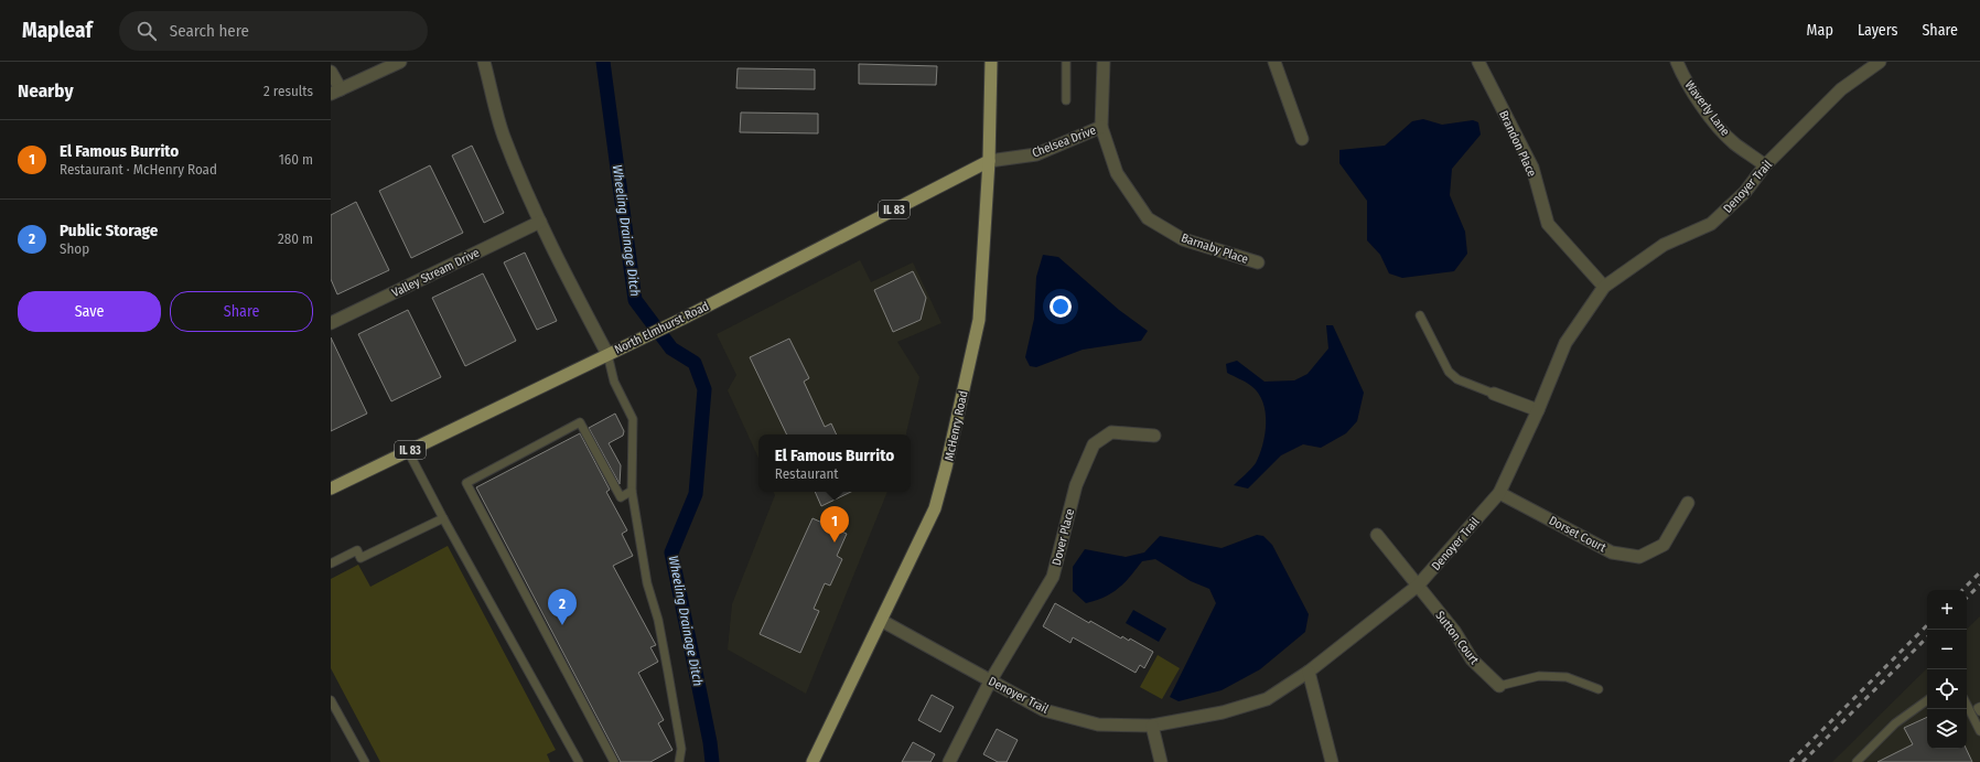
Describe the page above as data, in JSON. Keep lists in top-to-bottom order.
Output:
{
  "streets": {
    "main road": ["IL 83", "North Elmhurst Road", "McHenry Road"],
    "street": [
      "Waverly Lane",
      "Chelsea Drive",
      "Brandon Place",
      "Denoyer Trail",
      "Barnaby Place",
      "Valley Stream Drive",
      "Dorset Court",
      "Dover Place",
      "Sutton Court"
    ]
  },
  "crossings": [
    ["Waverly Lane", "Denoyer Trail"],
    ["Chelsea Drive", "Barnaby Place"],
    ["Chelsea Drive", "North Elmhurst Road"],
    ["Chelsea Drive", "McHenry Road"],
    ["Brandon Place", "Denoyer Trail"],
    ["Denoyer Trail", "McHenry Road"],
    ["Denoyer Trail", "Dorset Court"],
    ["Denoyer Trail", "Dover Place"],
    ["Denoyer Trail", "Sutton Court"],
    ["North Elmhurst Road", "McHenry Road"]
  ],
  "water": ["Wheeling Drainage Ditch"],
  "page": {
    "header": "Mapleaf",
    "search": "Search here",
    "nav": ["Map", "Layers", "Share"],
    "heading": ["Nearby", "2 results"],
    "list": [
      {
        "mark": "1",
        "name": "El Famous Burrito",
        "note": "Restaurant · McHenry Road",
        "value": "160 m"
      },
      {
        "mark": "2",
        "name": "Public Storage",
        "note": "Shop",
        "value": "280 m"
      }
    ],
    "buttons": ["Save", "Share"],
    "popup": ["El Famous Burrito", "Restaurant"],
    "pins": ["1", "2"],
    "map_buttons": ["+", "−"]
  }
}
